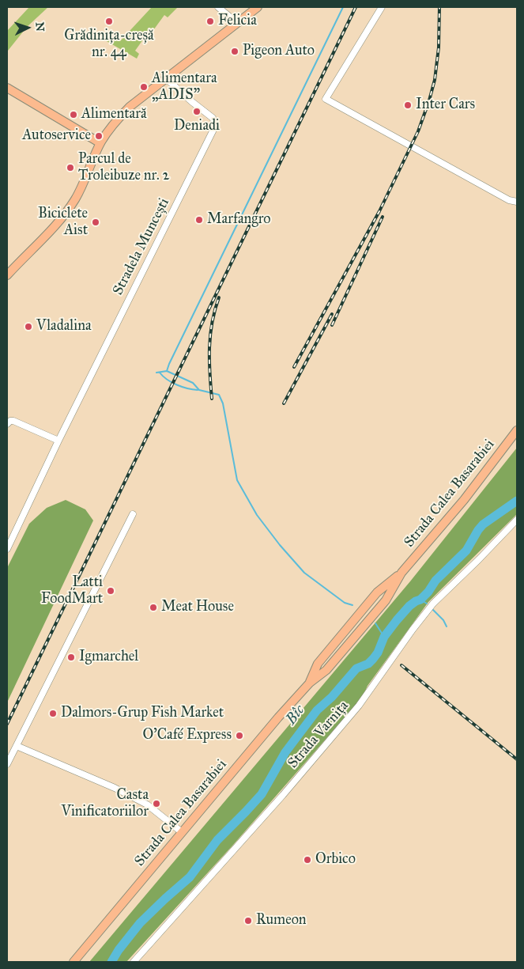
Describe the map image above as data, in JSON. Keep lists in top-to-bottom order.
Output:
{
  "streets": {
    "main road": ["Strada Calea Basarabiei"],
    "street": ["Stradela Muncești", "Strada Varnița"]
  },
  "water": ["Bîc"],
  "places": [
    "Grădinița-creșă nr. 44",
    "Felicia",
    "Pigeon Auto",
    "Alimentara „ADIS”",
    "Inter Cars",
    "Deniadi",
    "Alimentară",
    "Autoservice",
    "Parcul de Troleibuze nr. 2",
    "Marfangro",
    "Biciclete Aist",
    "Vladalina",
    "Latti FoodMart",
    "Meat House",
    "Igmarchel",
    "Dalmors-Grup Fish Market",
    "O’Café Express",
    "Casta Vinificatoriilor",
    "Orbico",
    "Rumeon"
  ],
  "north": "right"
}
